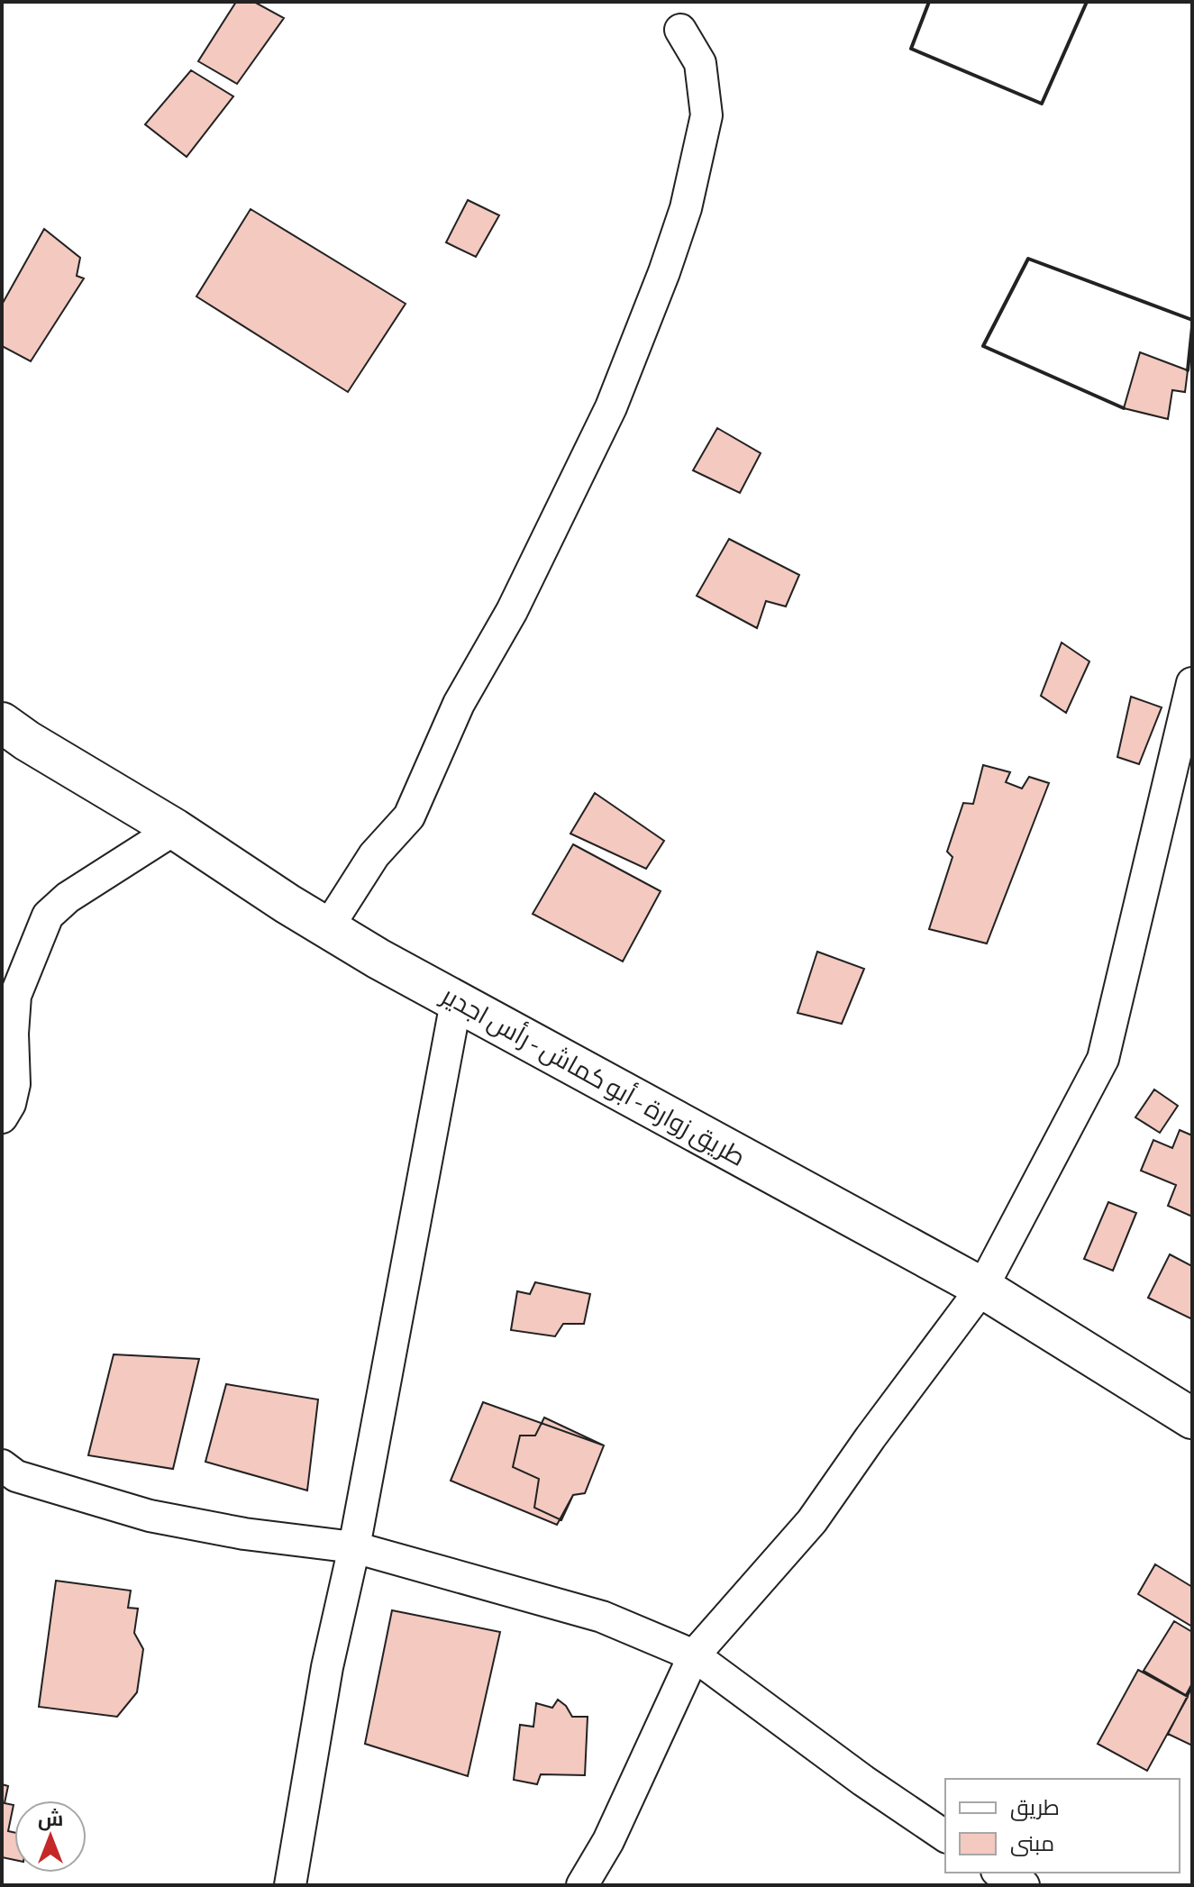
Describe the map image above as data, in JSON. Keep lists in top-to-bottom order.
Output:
{
  "streets": {
    "main road": ["طريق زوارة - أبو كماش - رأس اجدير"]
  },
  "legend": ["طريق", "مبنى"],
  "north": "top"
}
